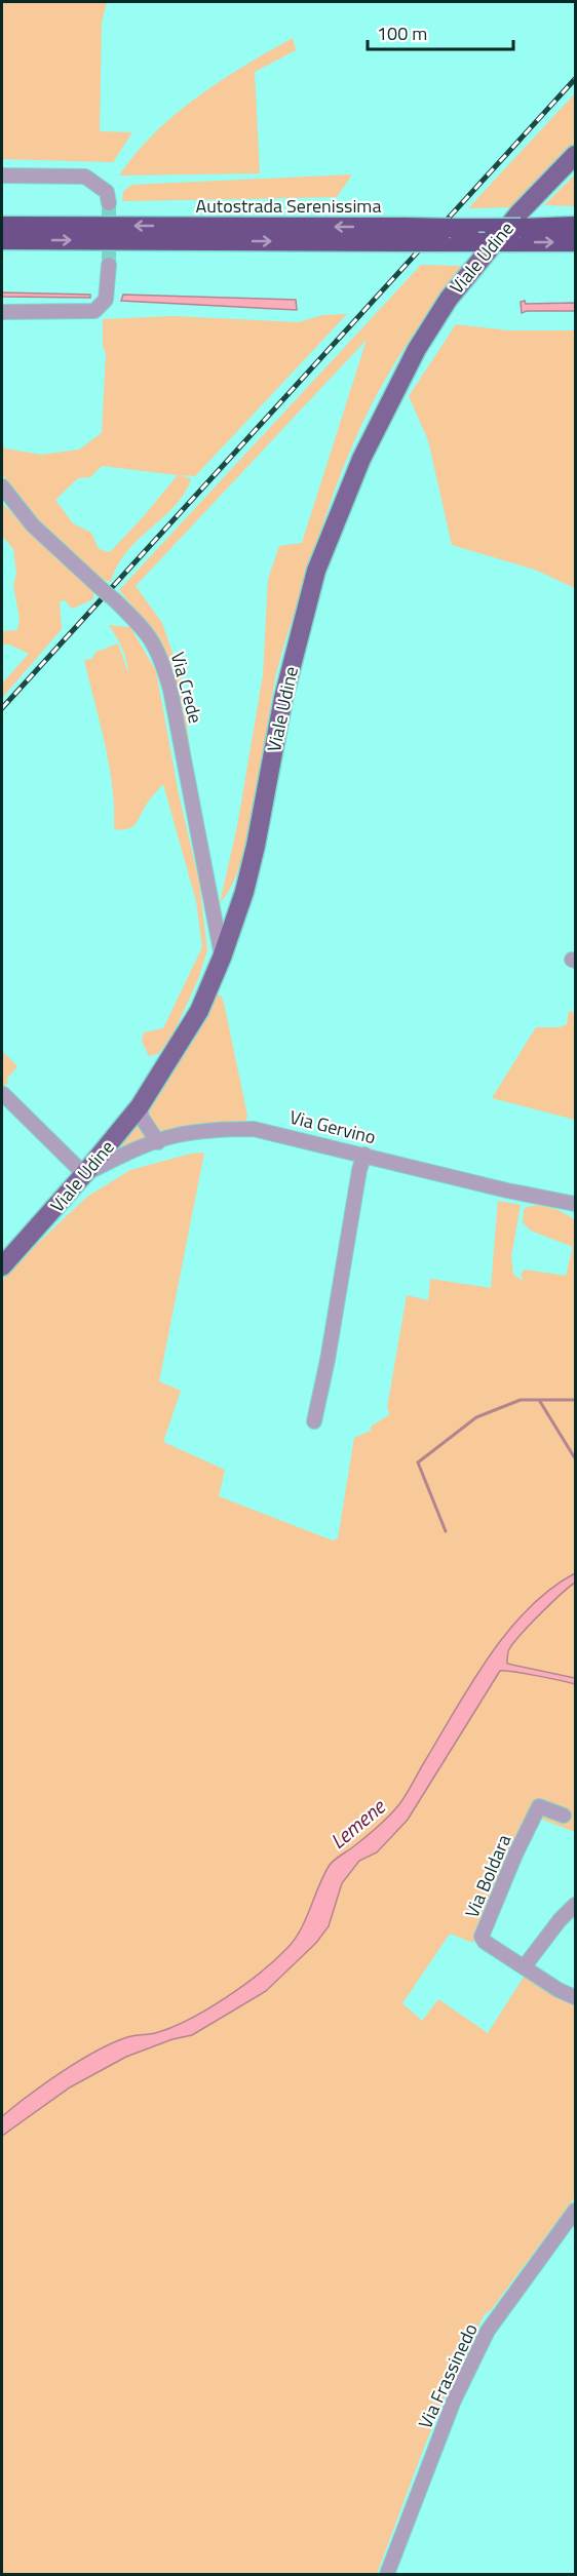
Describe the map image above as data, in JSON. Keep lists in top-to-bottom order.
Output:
{
  "streets": {
    "highway": ["Autostrada Serenissima"],
    "main road": ["Viale Udine"],
    "street": [
      "Via Crede",
      "Via Gervino",
      "Via Boldara",
      "Via Frassinedo"
    ]
  },
  "crossings": [
    ["Viale Udine", "Via Crede"],
    ["Viale Udine", "Via Gervino"]
  ],
  "water": ["Lemene"],
  "scale_bar": "100 m"
}
